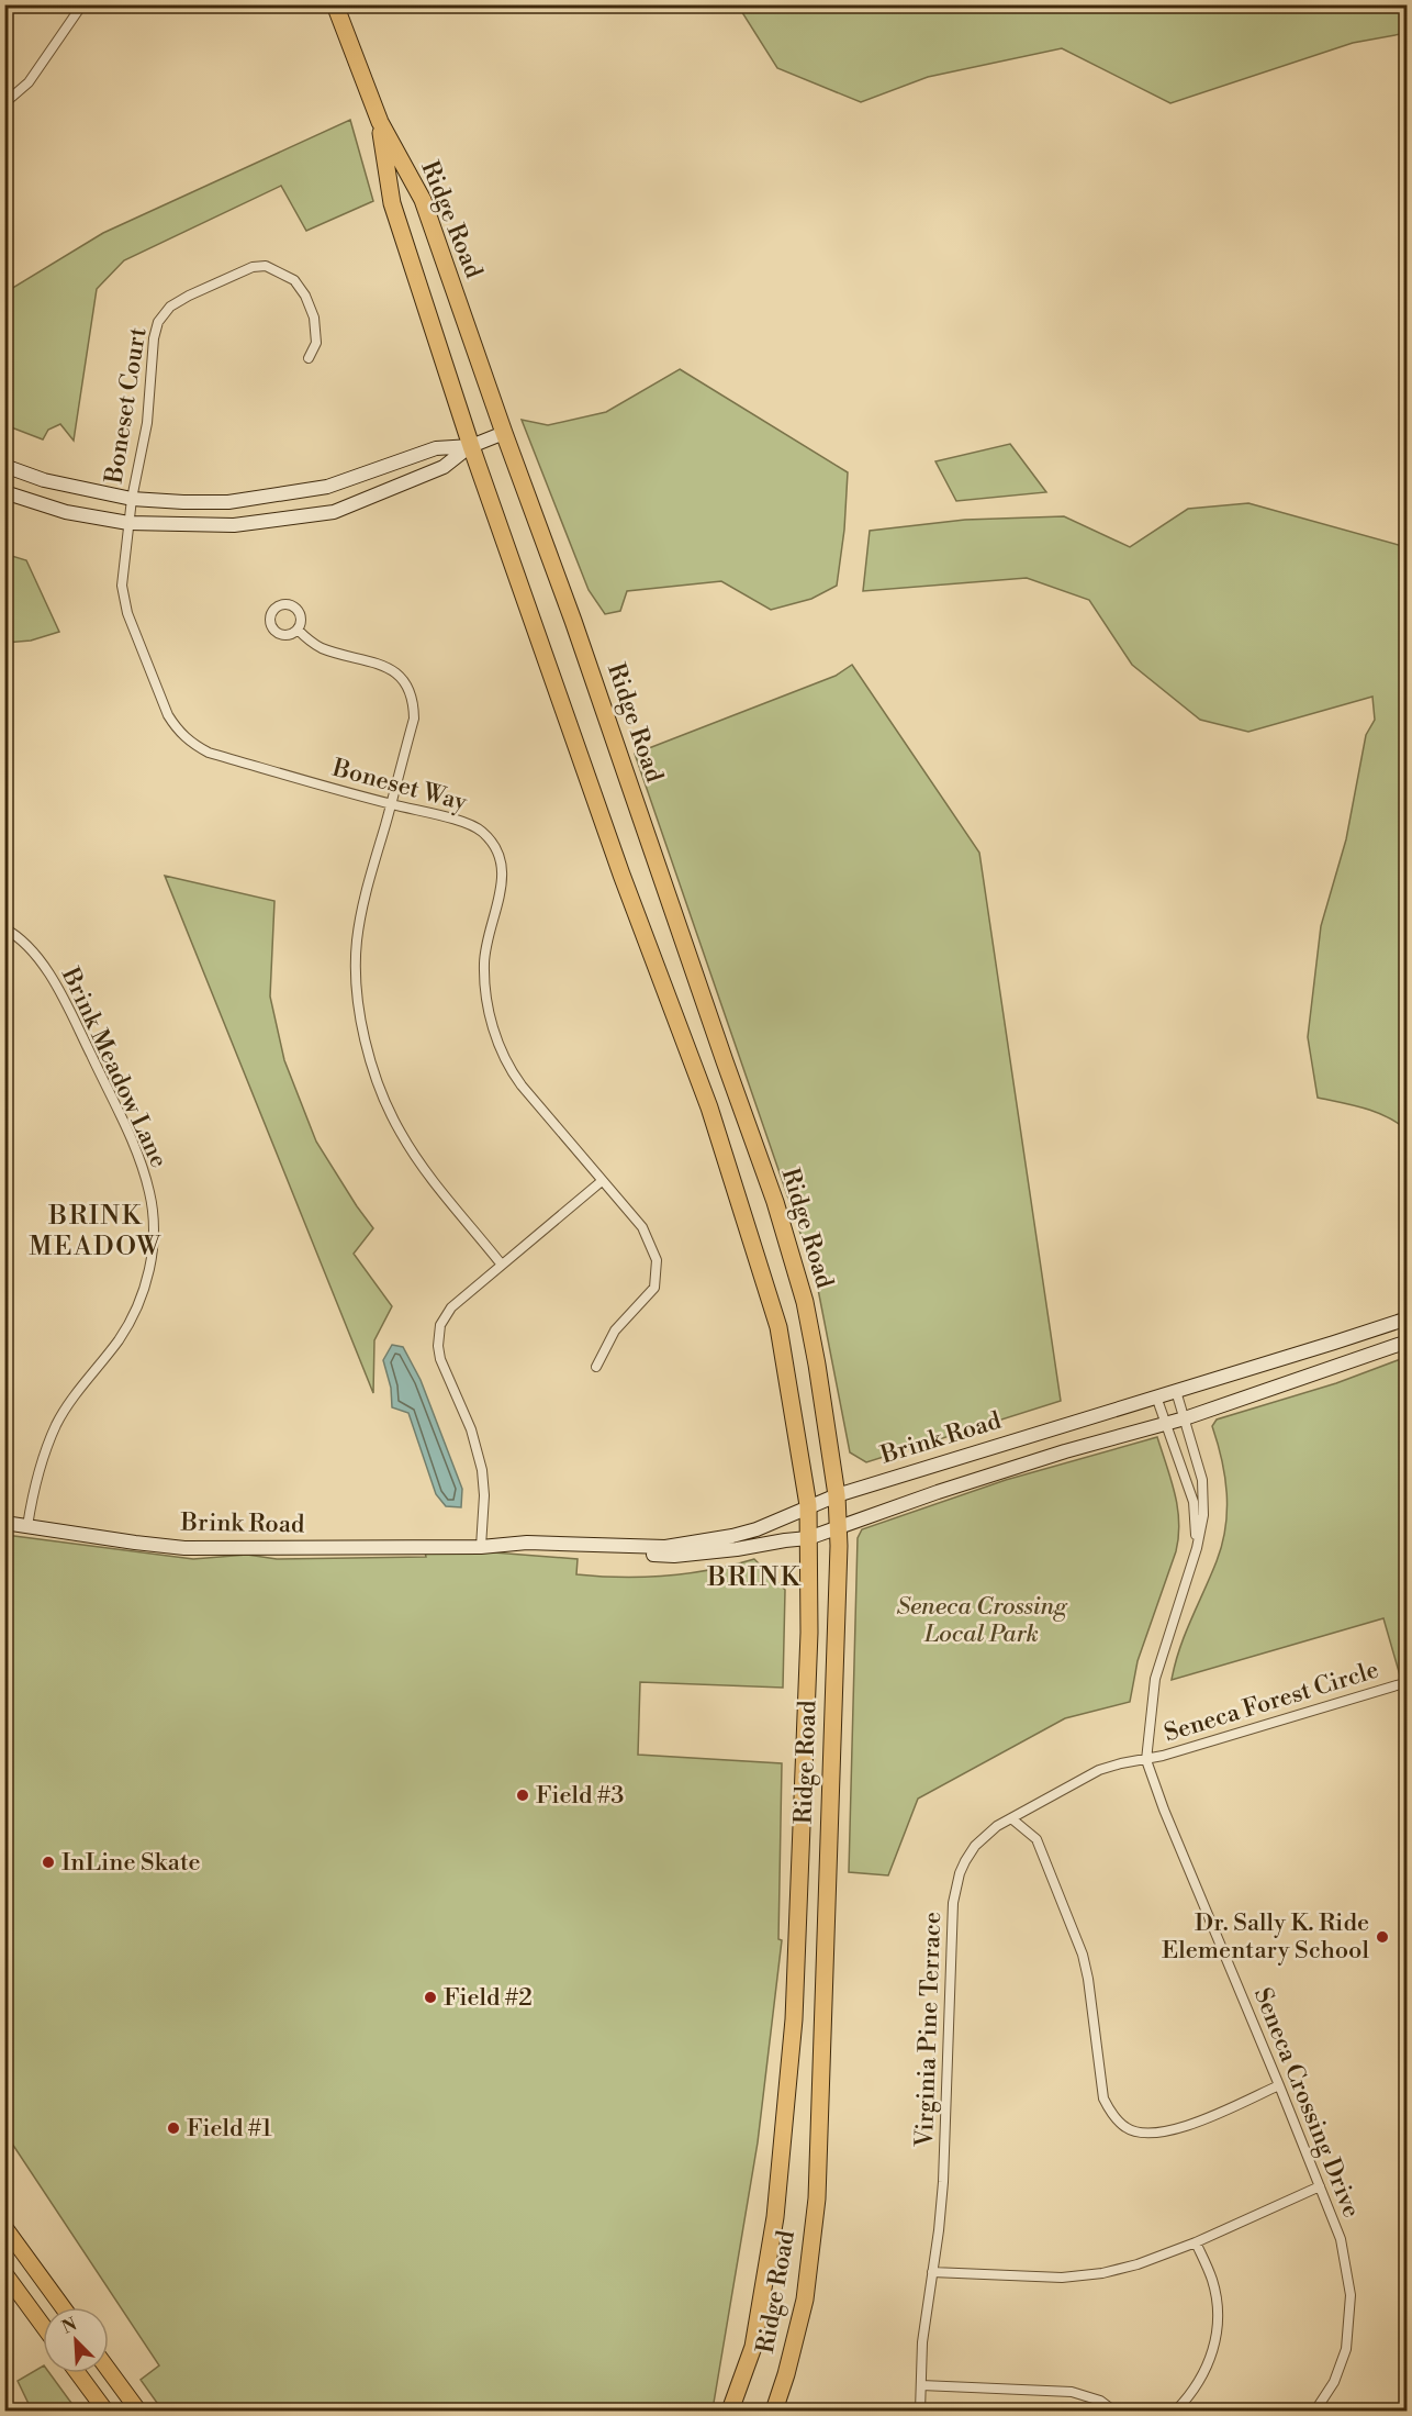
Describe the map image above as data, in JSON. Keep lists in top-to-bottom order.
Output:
{
  "streets": {
    "highway": ["Ridge Road"],
    "main road": ["Brink Road"],
    "street": [
      "Boneset Court",
      "Boneset Way",
      "Brink Meadow Lane",
      "Seneca Forest Circle",
      "Virginia Pine Terrace",
      "Seneca Crossing Drive"
    ]
  },
  "crossings": [
    ["Ridge Road", "Brink Road"],
    ["Boneset Court", "Boneset Way"],
    ["Brink Meadow Lane", "Brink Road"],
    ["Brink Road", "Seneca Crossing Drive"],
    ["Seneca Forest Circle", "Virginia Pine Terrace"],
    ["Seneca Forest Circle", "Seneca Crossing Drive"],
    ["Virginia Pine Terrace", "Seneca Crossing Drive"]
  ],
  "districts": ["BRINK MEADOW", "BRINK"],
  "parks": ["Seneca Crossing Local Park"],
  "places": [
    "Field #3",
    "InLine Skate",
    "Dr. Sally K. Ride Elementary School",
    "Field #2",
    "Field #1"
  ],
  "north": "top left"
}
